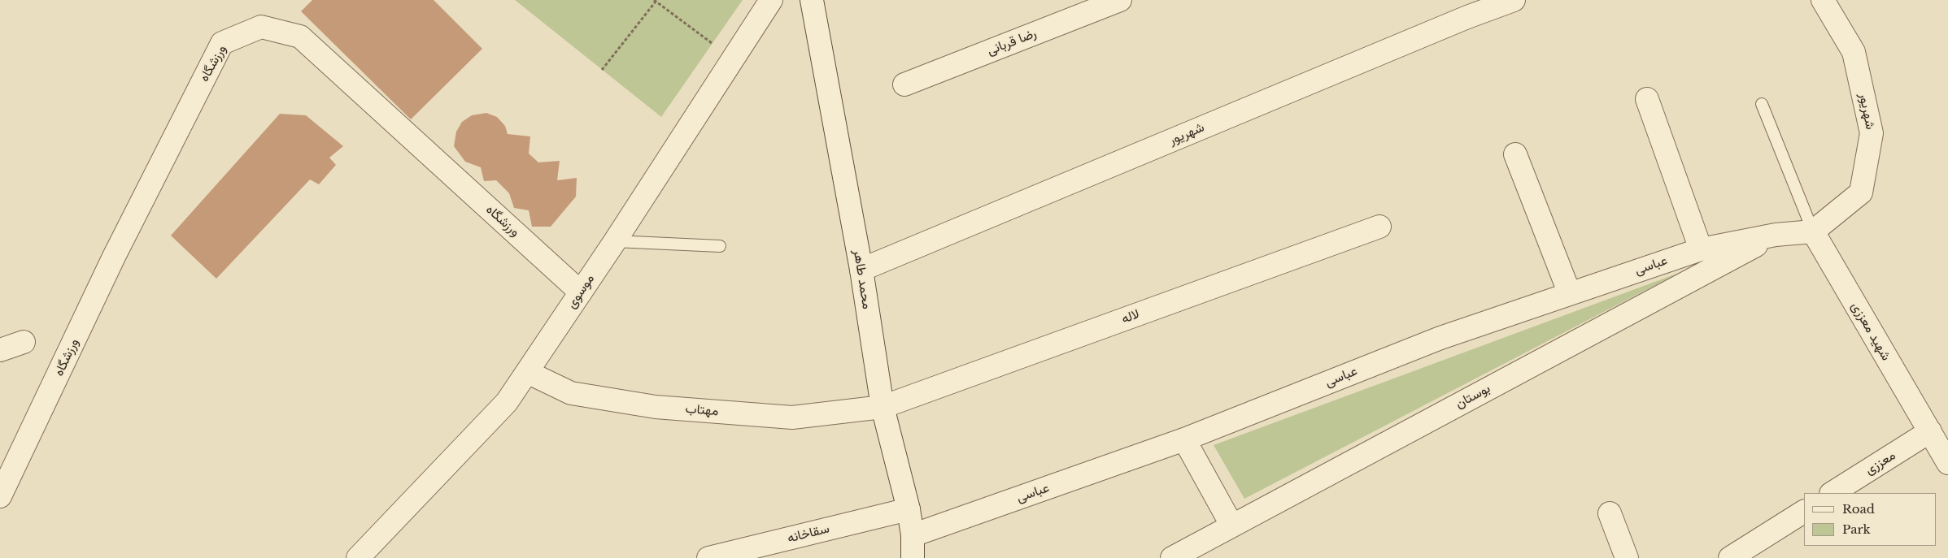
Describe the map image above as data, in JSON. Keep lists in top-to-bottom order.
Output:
{
  "streets": {
    "street": [
      "رضا قربانی",
      "ورزشگاه",
      "شهریور",
      "عباسی",
      "محمد طاهر",
      "موسوی",
      "لاله",
      "شهید معززی",
      "بوستان",
      "مهتاب",
      "معززی",
      "سقاخانه"
    ]
  },
  "crossings": [
    ["ورزشگاه", "موسوی"],
    ["شهریور", "محمد طاهر"],
    ["شهریور", "شهید معززی"],
    ["عباسی", "محمد طاهر"],
    ["عباسی", "بوستان"],
    ["محمد طاهر", "لاله"],
    ["محمد طاهر", "مهتاب"],
    ["محمد طاهر", "سقاخانه"],
    ["موسوی", "مهتاب"],
    ["لاله", "مهتاب"],
    ["شهید معززی", "معززی"]
  ],
  "legend": ["Road", "Park"]
}
